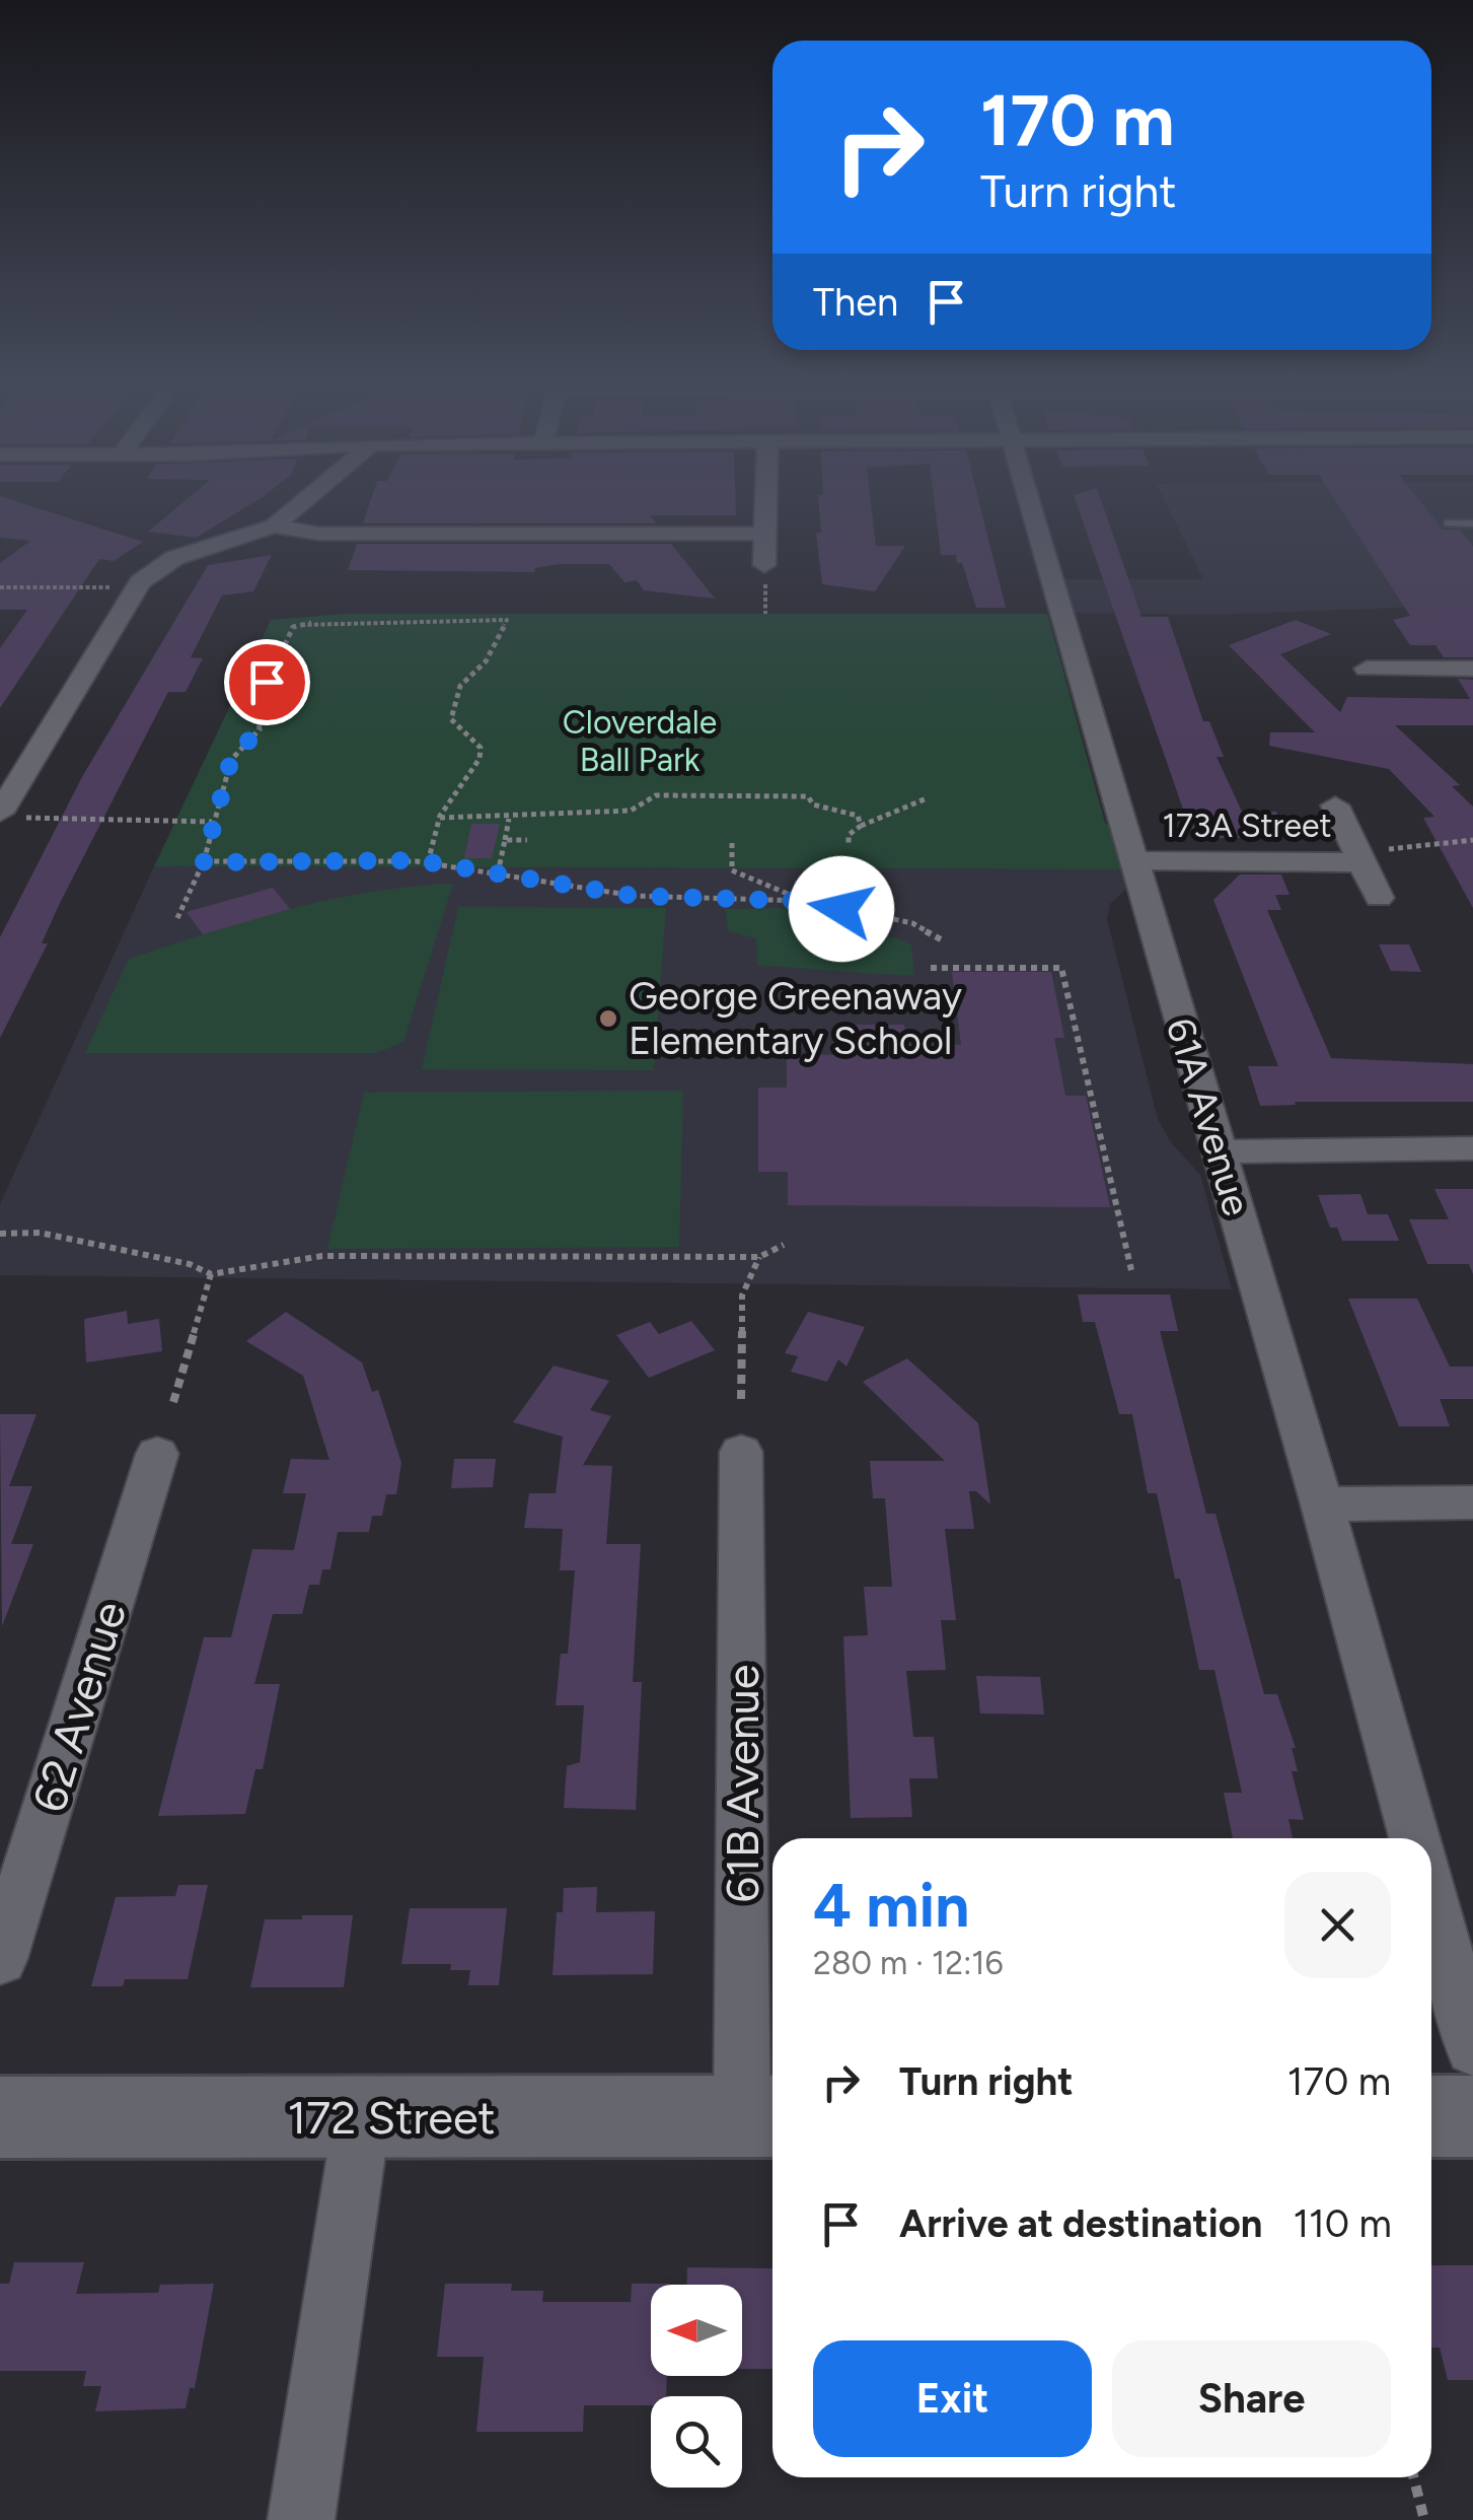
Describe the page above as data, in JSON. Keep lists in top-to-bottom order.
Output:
{
  "streets": {
    "street": [
      "173A Street",
      "61A Avenue",
      "62 Avenue",
      "61B Avenue",
      "172 Street"
    ]
  },
  "crossings": [
    ["173A Street", "61A Avenue"],
    ["61B Avenue", "172 Street"]
  ],
  "parks": ["Cloverdale Ball Park"],
  "places": ["George Greenaway Elementary School"],
  "north": "left",
  "page": {
    "turn": ["170 m", "Turn right"],
    "then": "Then",
    "heading": ["4 min", "280 m · 12:16"],
    "list": [
      {
        "name": "Turn right",
        "value": "170 m"
      },
      {
        "name": "Arrive at destination",
        "value": "110 m"
      }
    ],
    "buttons": ["Exit", "Share"]
  }
}
